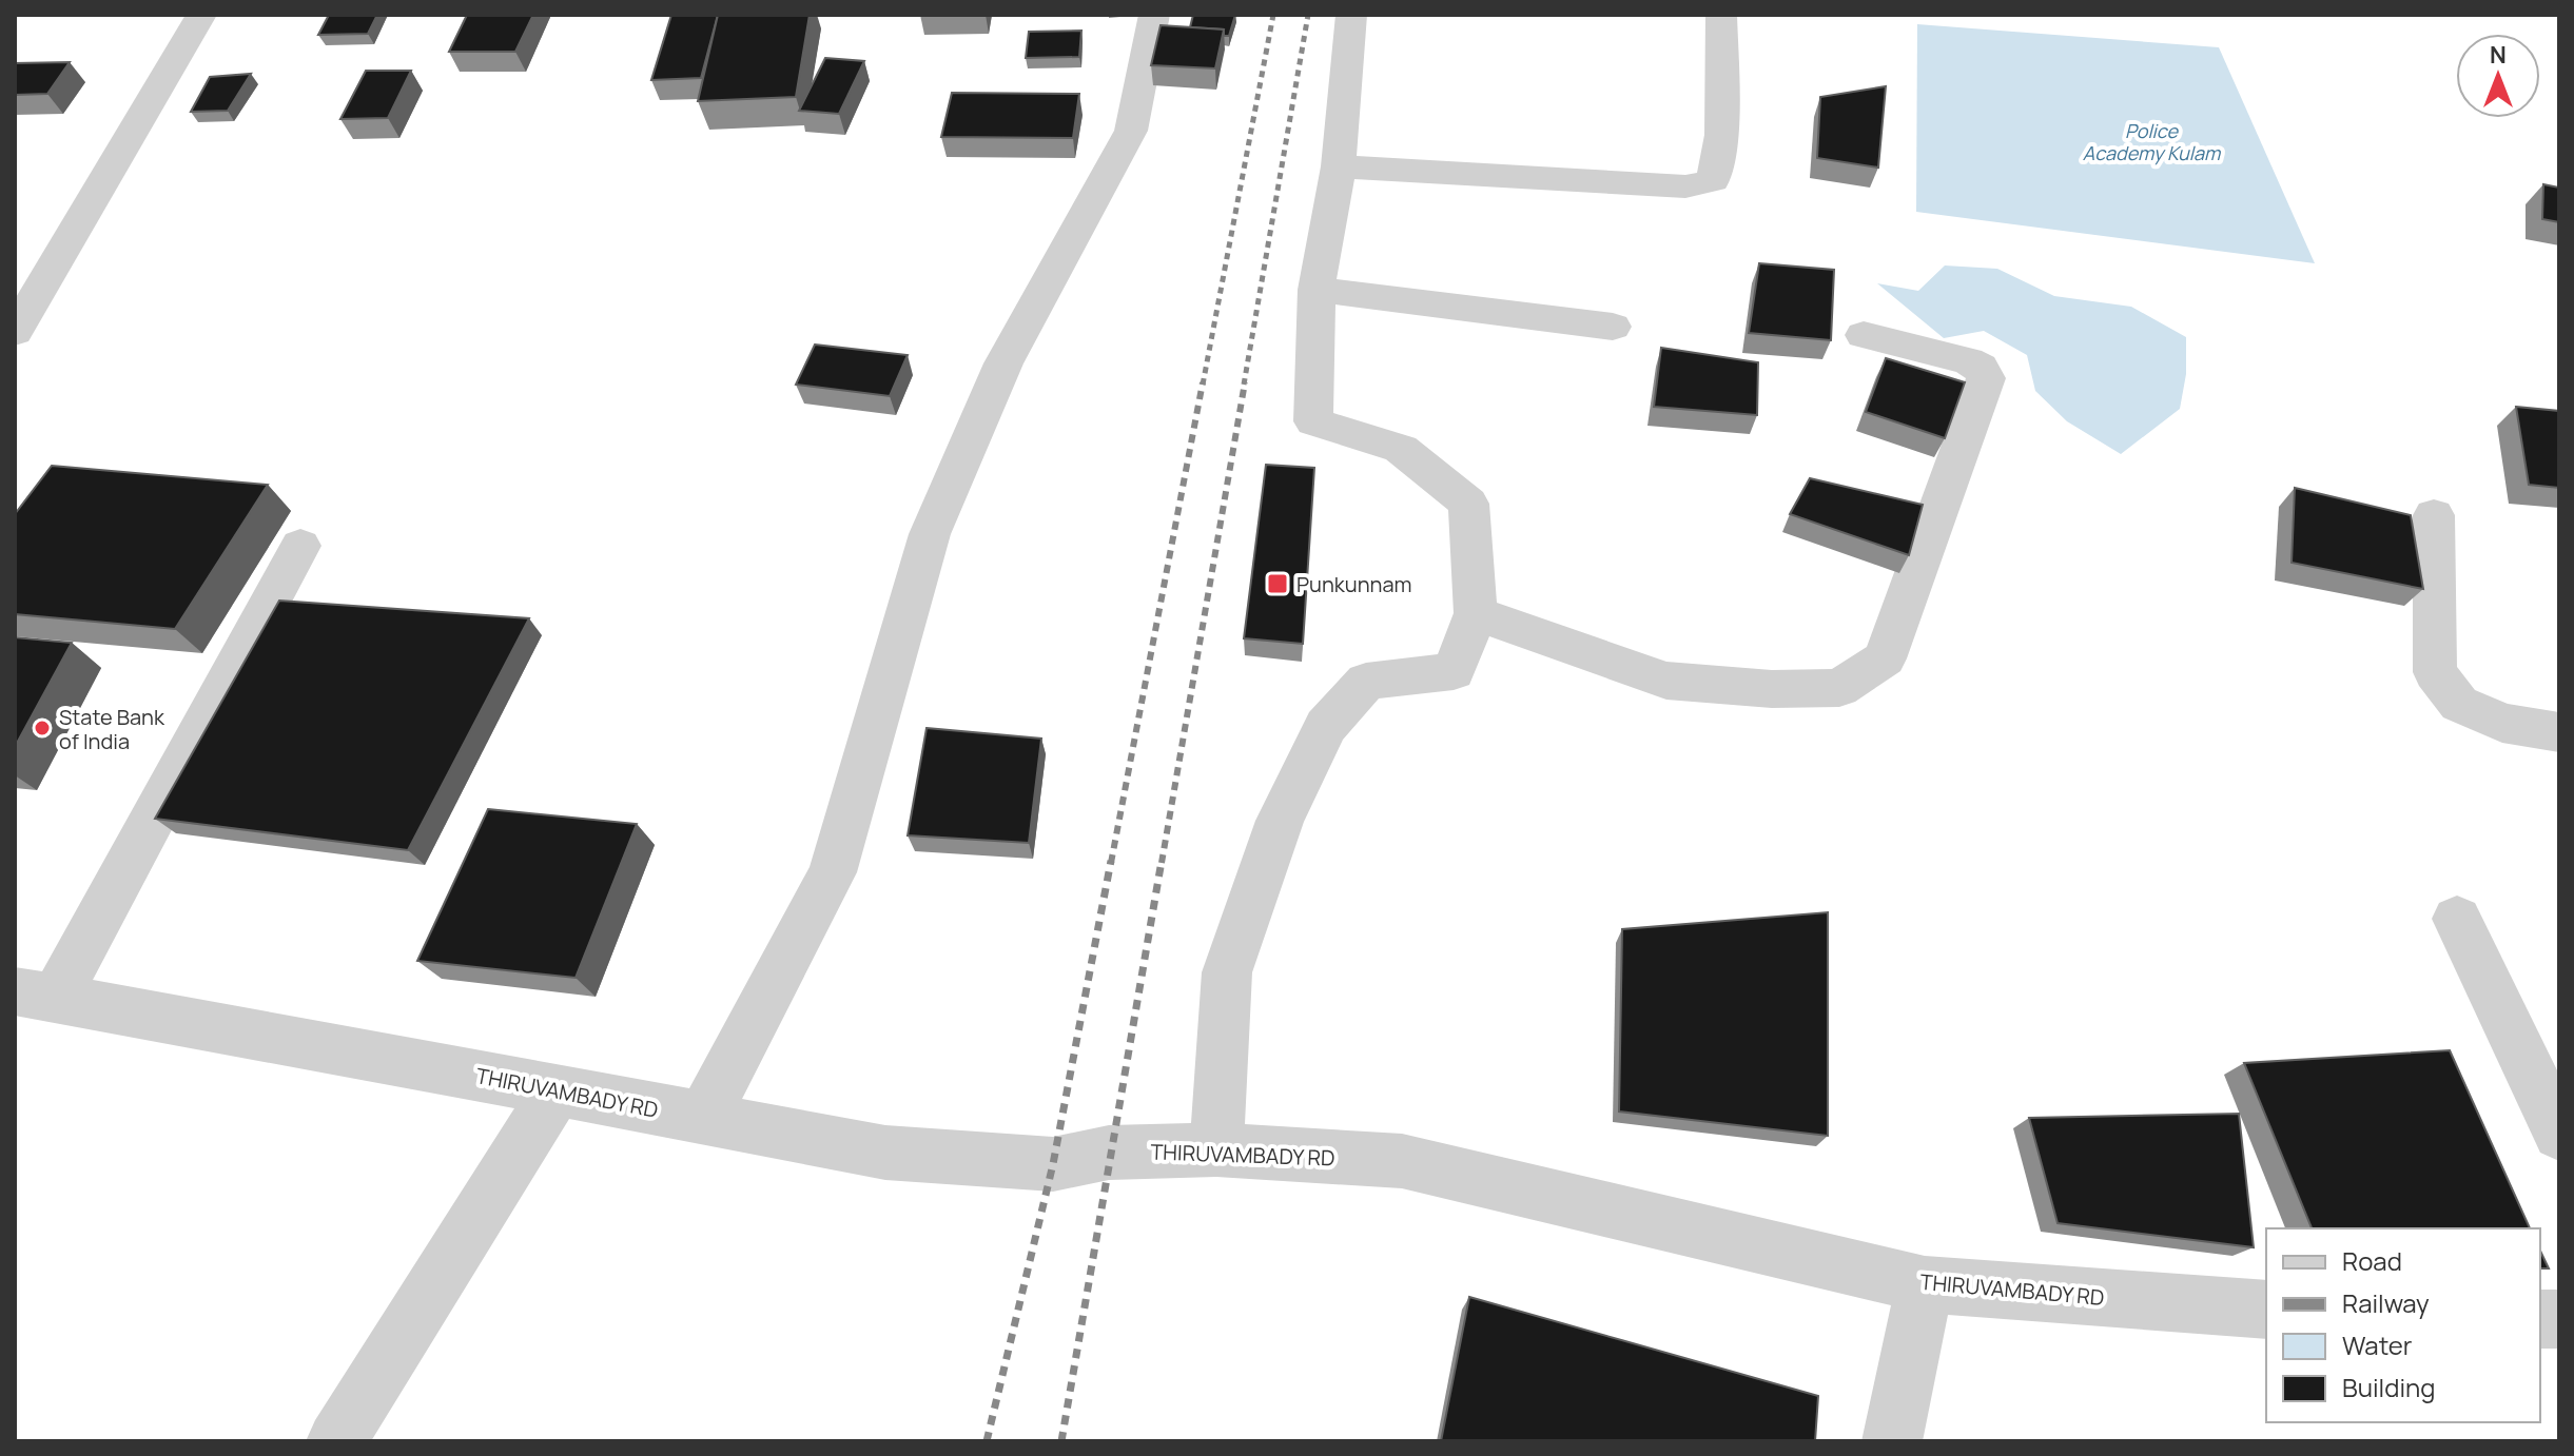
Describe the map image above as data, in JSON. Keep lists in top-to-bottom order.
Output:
{
  "streets": {
    "street": ["THIRUVAMBADY RD"]
  },
  "water": ["Police Academy Kulam"],
  "places": {
    "transit": ["Punkunnam"],
    "other": ["State Bank of India"]
  },
  "legend": [
    "Road",
    "Railway",
    "Water",
    "Building"
  ],
  "north": "top"
}
